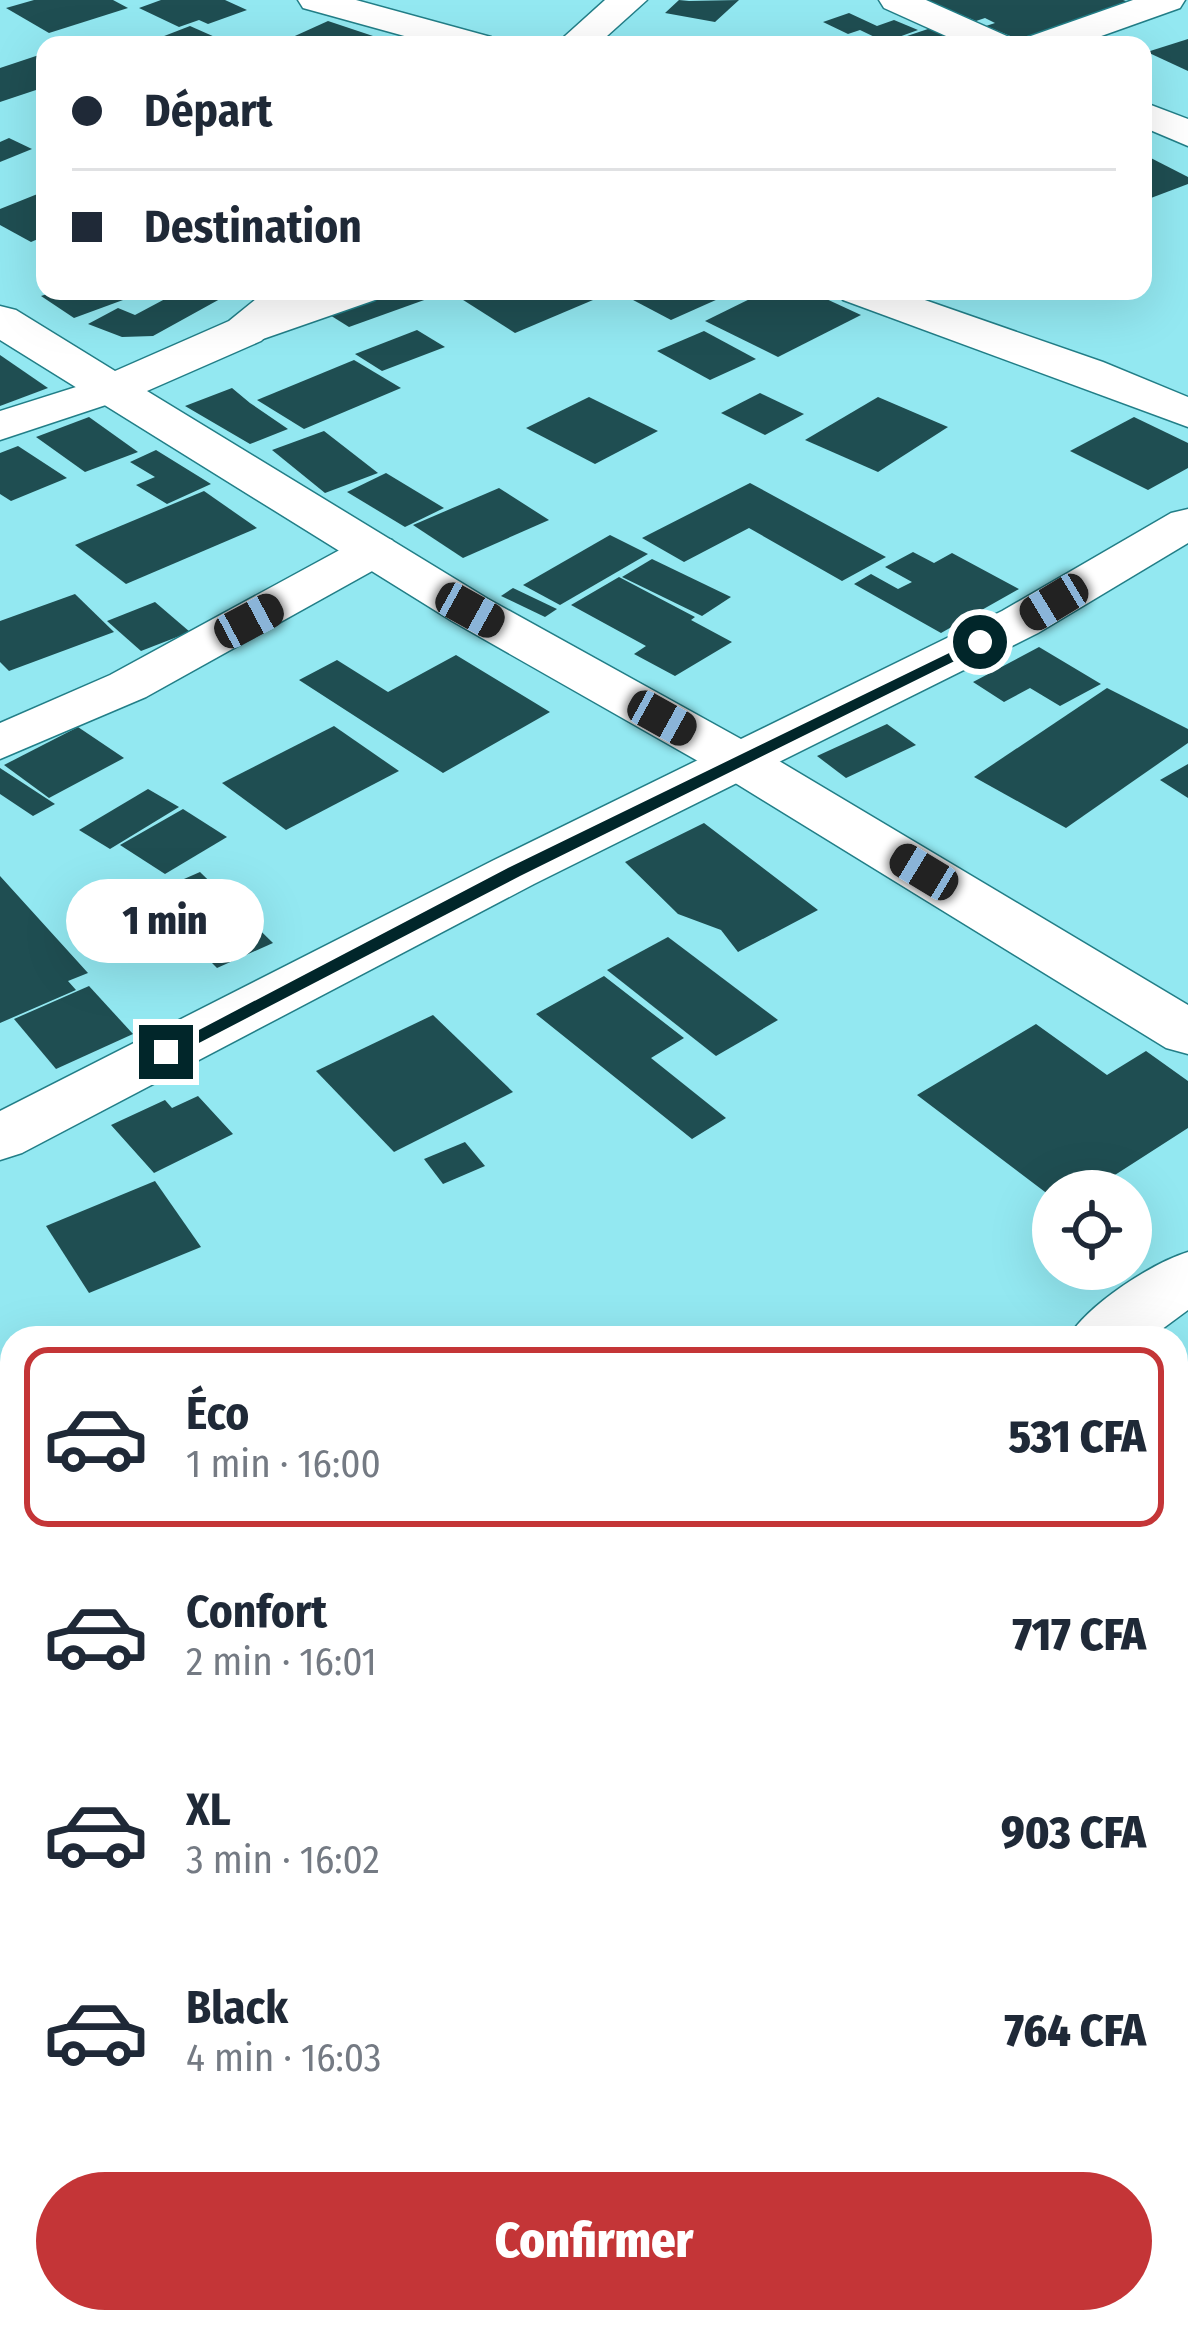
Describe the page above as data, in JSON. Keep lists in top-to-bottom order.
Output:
{
  "page": {
    "banner": ["Départ", "Destination"],
    "bubble": "1 min",
    "list": [
      {
        "name": "Éco",
        "note": "1 min · 16:00",
        "value": "531 CFA"
      },
      {
        "name": "Confort",
        "note": "2 min · 16:01",
        "value": "717 CFA"
      },
      {
        "name": "XL",
        "note": "3 min · 16:02",
        "value": "903 CFA"
      },
      {
        "name": "Black",
        "note": "4 min · 16:03",
        "value": "764 CFA"
      }
    ],
    "buttons": "Confirmer"
  }
}
